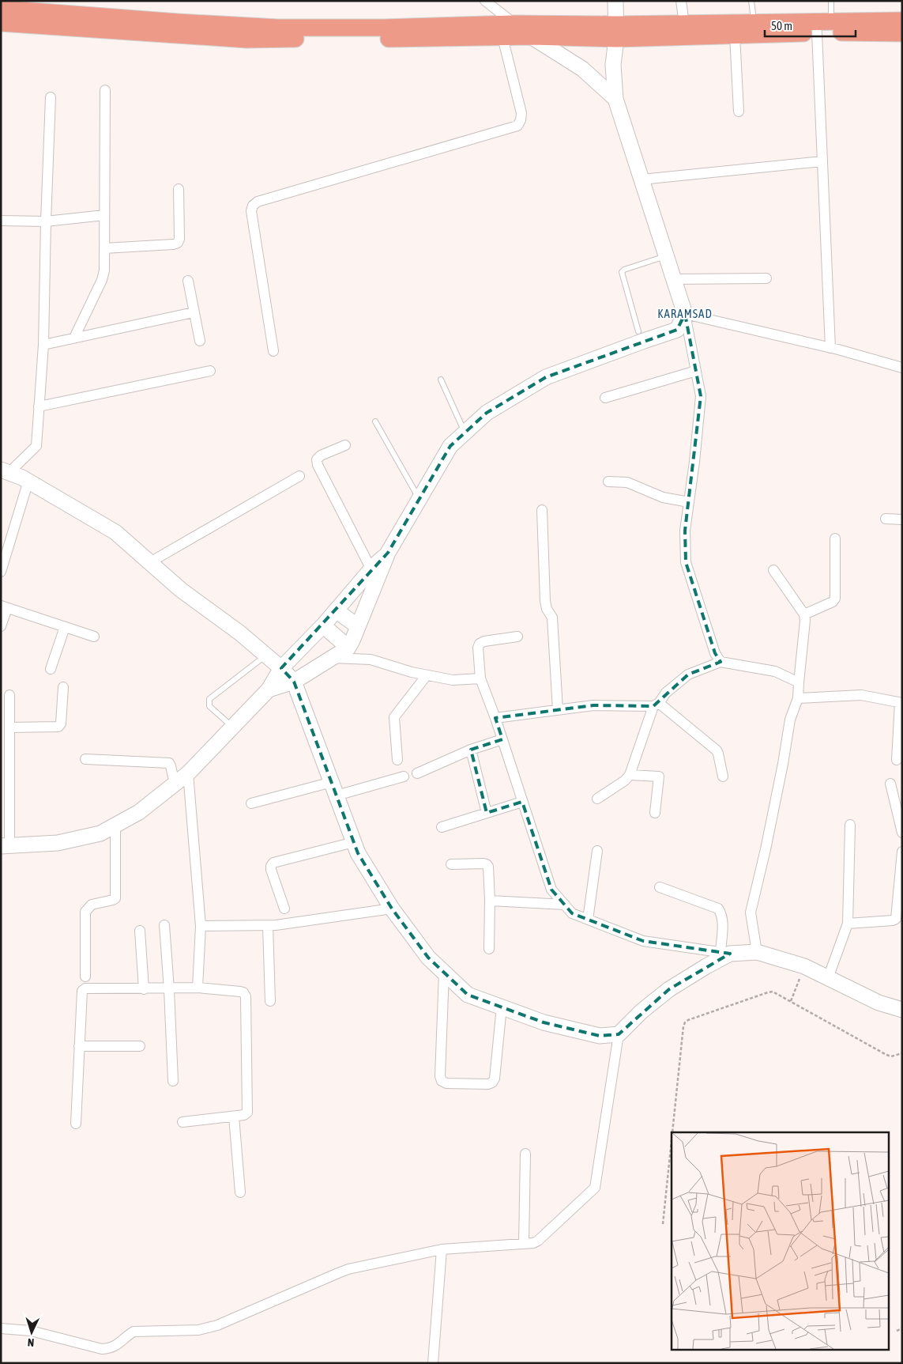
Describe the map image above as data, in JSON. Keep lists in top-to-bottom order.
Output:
{
  "districts": ["KARAMSAD"],
  "scale_bar": "50 m",
  "north": "bottom"
}
